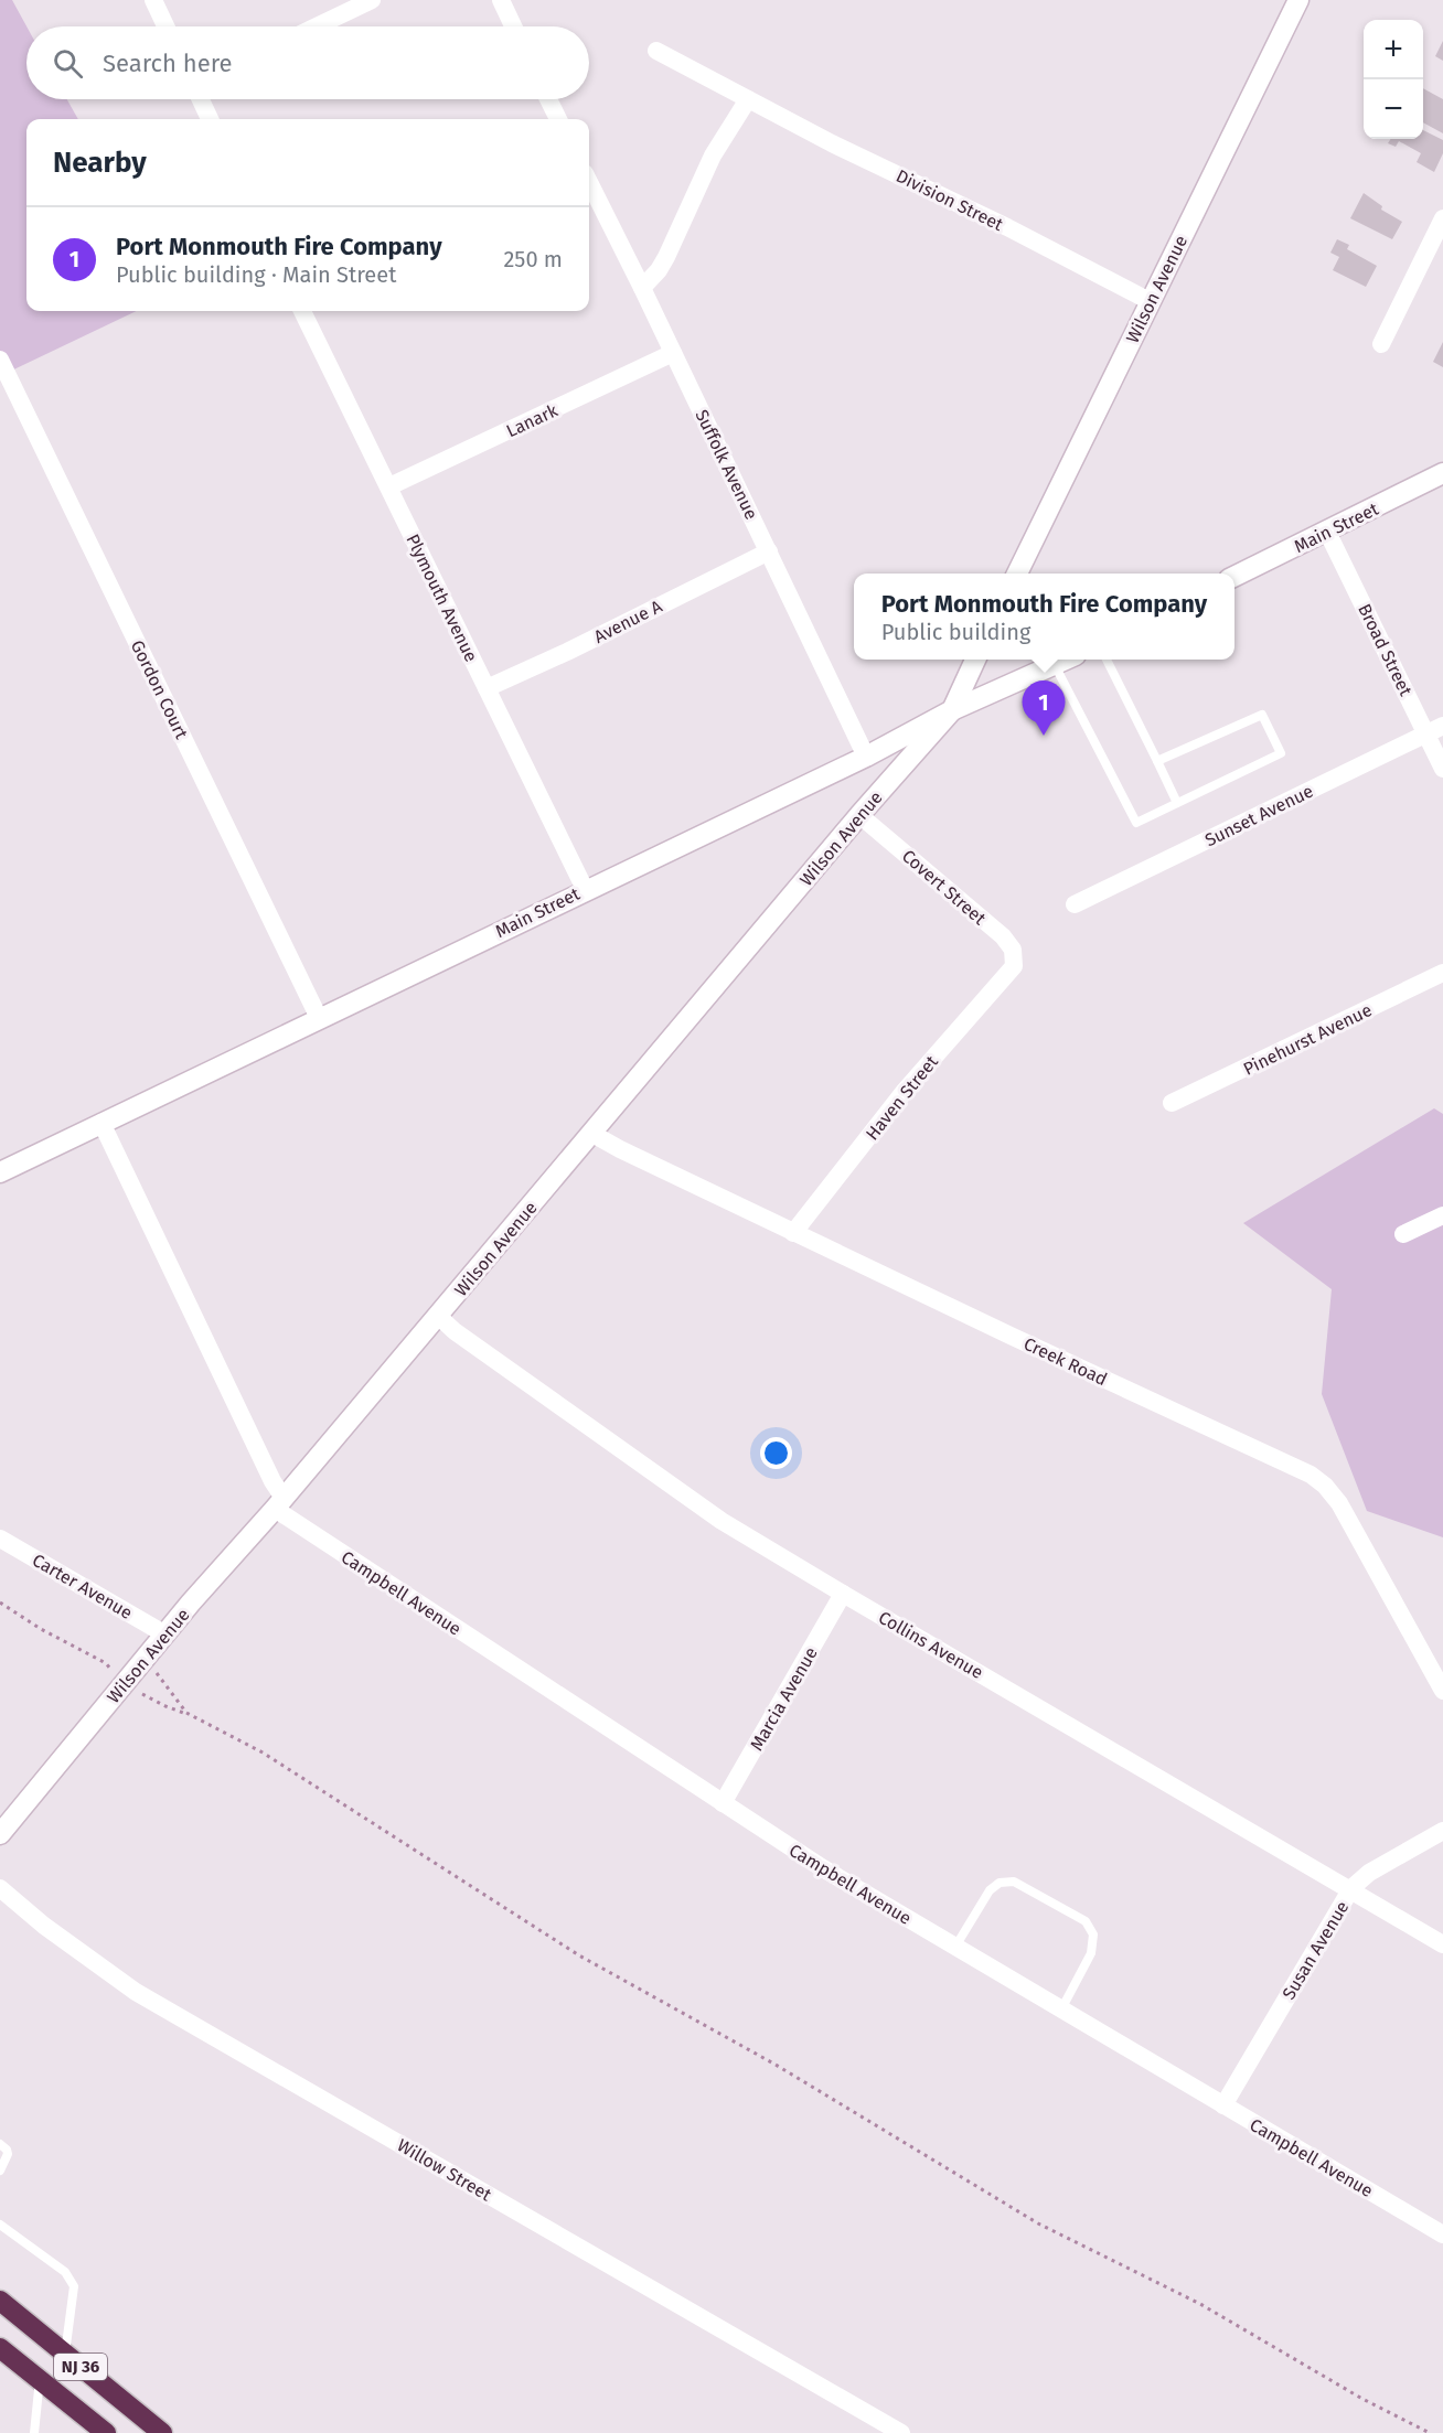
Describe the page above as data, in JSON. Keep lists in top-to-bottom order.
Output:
{
  "streets": {
    "highway": ["NJ 36"],
    "street": [
      "Division Street",
      "Wilson Avenue",
      "Lanark",
      "Suffolk Avenue",
      "Main Street",
      "Plymouth Avenue",
      "Avenue A",
      "Broad Street",
      "Gordon Court",
      "Sunset Avenue",
      "Covert Street",
      "Pinehurst Avenue",
      "Haven Street",
      "Creek Road",
      "Carter Avenue",
      "Campbell Avenue",
      "Collins Avenue",
      "Marcia Avenue",
      "Susan Avenue",
      "Willow Street"
    ]
  },
  "crossings": [
    ["Division Street", "Wilson Avenue"],
    ["Wilson Avenue", "Main Street"],
    ["Wilson Avenue", "Covert Street"],
    ["Wilson Avenue", "Creek Road"],
    ["Wilson Avenue", "Carter Avenue"],
    ["Wilson Avenue", "Campbell Avenue"],
    ["Wilson Avenue", "Collins Avenue"],
    ["Lanark", "Suffolk Avenue"],
    ["Lanark", "Plymouth Avenue"],
    ["Suffolk Avenue", "Main Street"],
    ["Suffolk Avenue", "Avenue A"],
    ["Main Street", "Plymouth Avenue"],
    ["Main Street", "Broad Street"],
    ["Main Street", "Gordon Court"],
    ["Main Street", "Campbell Avenue"],
    ["Plymouth Avenue", "Avenue A"],
    ["Broad Street", "Sunset Avenue"],
    ["Covert Street", "Haven Street"],
    ["Haven Street", "Creek Road"],
    ["Campbell Avenue", "Marcia Avenue"],
    ["Campbell Avenue", "Susan Avenue"],
    ["Collins Avenue", "Marcia Avenue"],
    ["Collins Avenue", "Susan Avenue"]
  ],
  "page": {
    "map_buttons": ["+", "−"],
    "search": "Search here",
    "heading": "Nearby",
    "list": [
      {
        "mark": "1",
        "name": "Port Monmouth Fire Company",
        "note": "Public building · Main Street",
        "value": "250 m"
      }
    ],
    "popup": ["Port Monmouth Fire Company", "Public building"],
    "pins": "1"
  }
}
